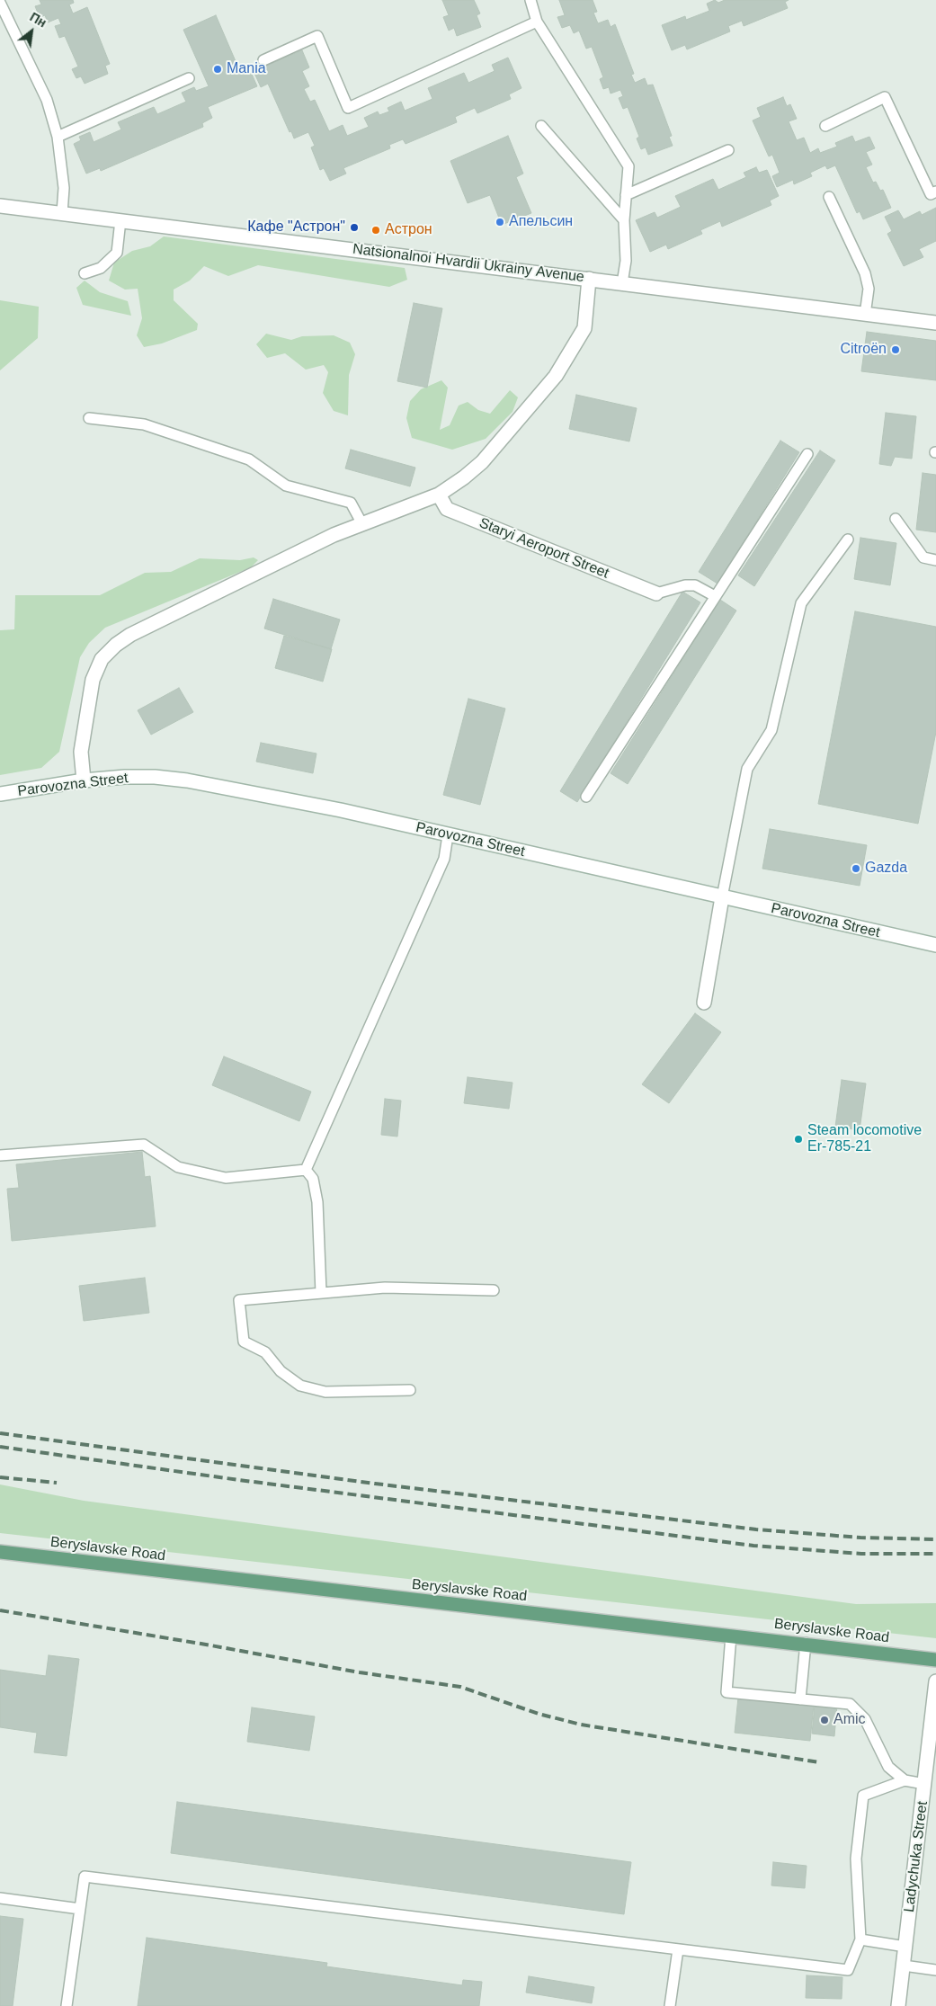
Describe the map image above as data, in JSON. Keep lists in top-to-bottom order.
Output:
{
  "streets": {
    "main road": ["Beryslavske Road"],
    "street": [
      "Natsionalnoi Hvardii Ukrainy Avenue",
      "Staryi Aeroport Street",
      "Parovozna Street",
      "Ladychuka Street"
    ]
  },
  "places": [
    "Mania",
    "Апельсин",
    "Кафе \"Астрон\"",
    "Астрон",
    "Citroën",
    "Gazda",
    "Steam locomotive Er-785-21",
    "Amic"
  ],
  "north": "top right"
}
